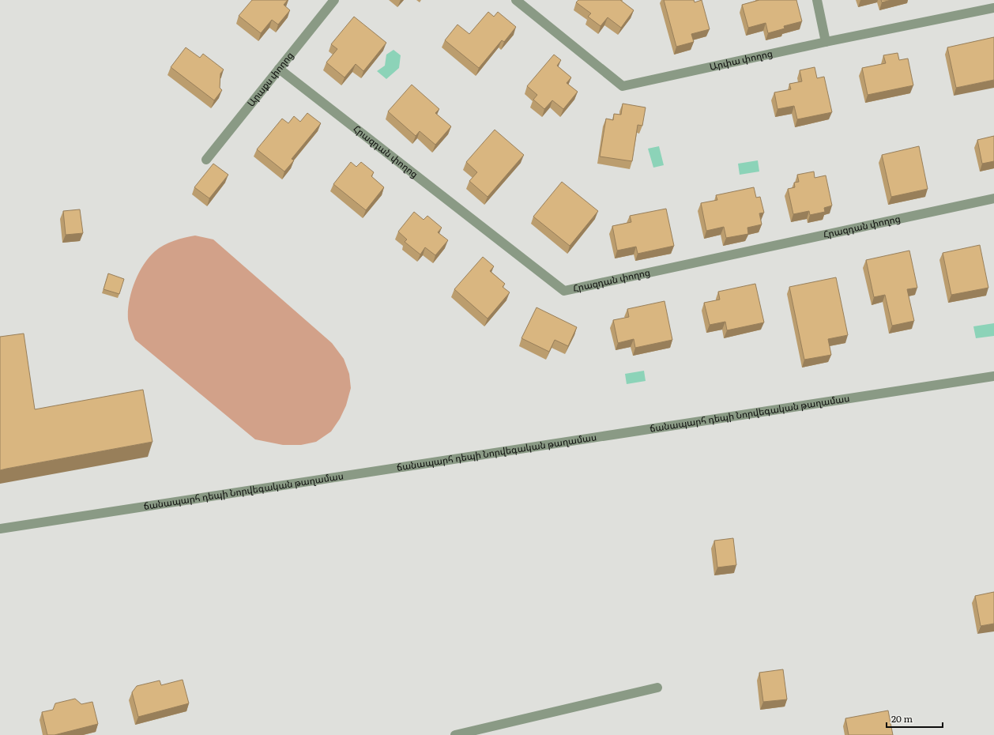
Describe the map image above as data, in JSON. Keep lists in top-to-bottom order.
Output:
{
  "streets": {
    "street": [
      "Արփա փողոց",
      "Արաքս փողոց",
      "Հրազդան փողոց",
      "ճանապարհ դեպի Նորվեգական թաղամաս"
    ]
  },
  "crossings": [
    ["Արաքս փողոց", "Հրազդան փողոց"]
  ],
  "scale_bar": "20 m"
}
